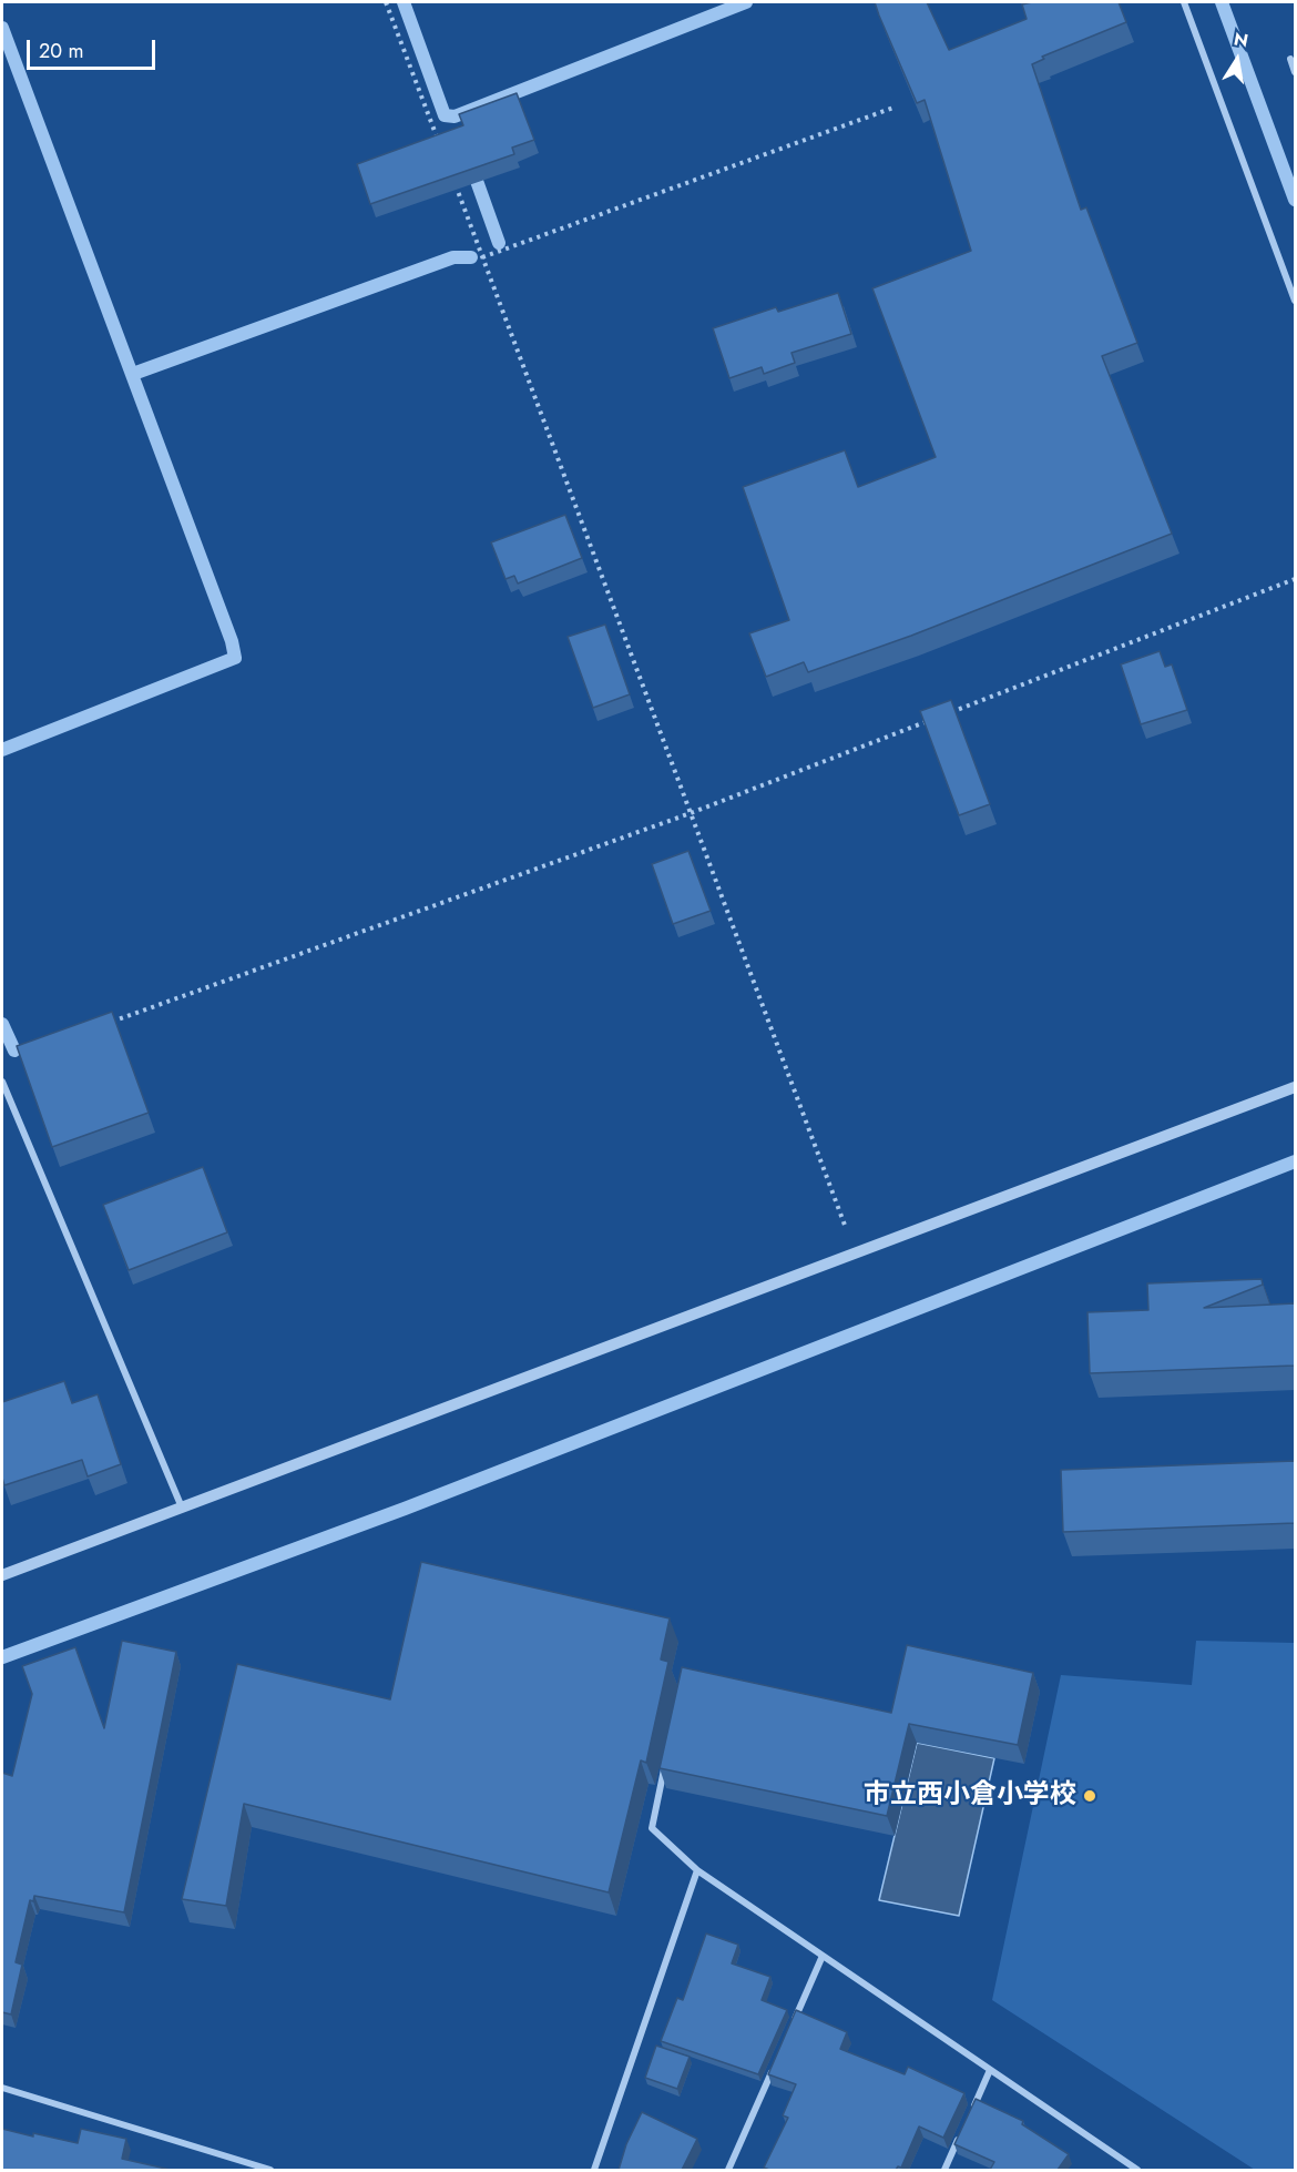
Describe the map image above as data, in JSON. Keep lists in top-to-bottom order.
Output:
{
  "places": ["市立西小倉小学校"],
  "scale_bar": "20 m",
  "north": "top"
}
